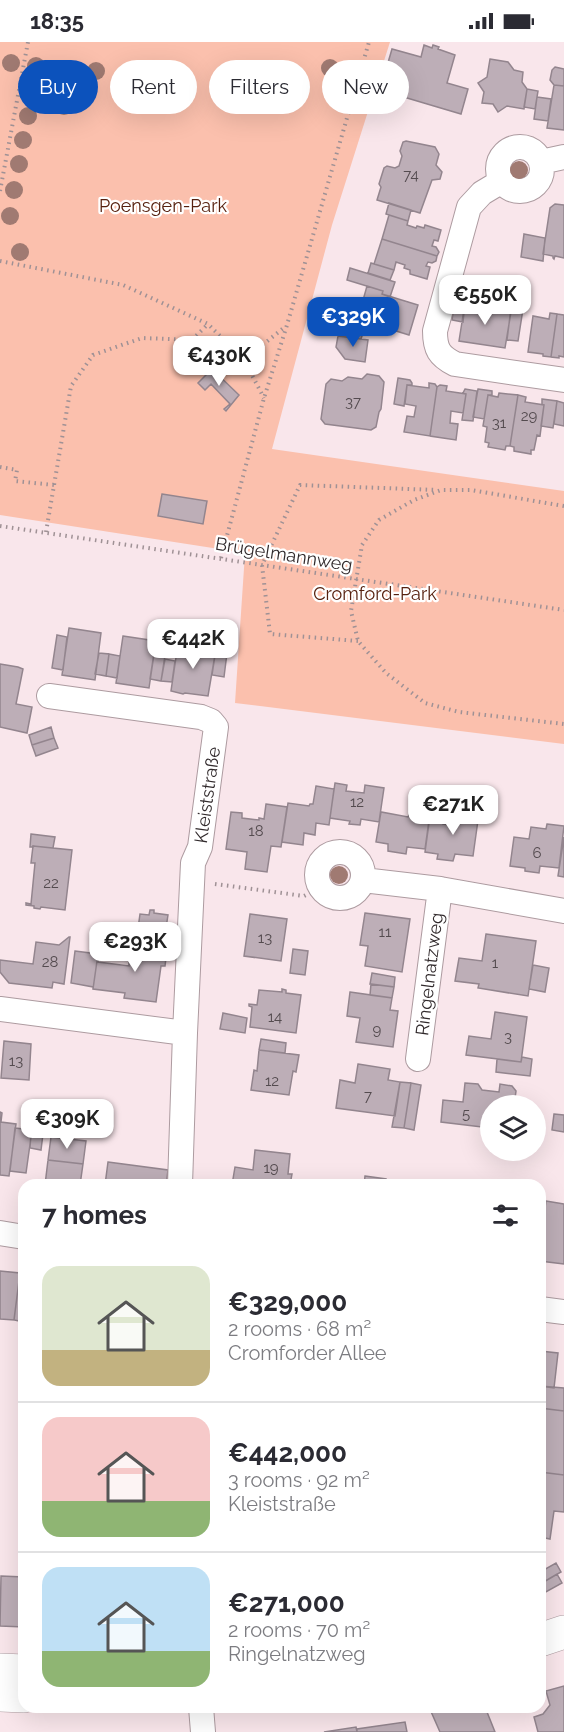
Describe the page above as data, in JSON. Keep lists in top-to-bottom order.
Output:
{
  "streets": {
    "street": ["Kleiststraße", "Ringelnatzweg"],
    "path": ["Brügelmannweg"]
  },
  "parks": ["Poensgen-Park", "Cromford-Park"],
  "house_numbers": [
    "74",
    "37",
    "29",
    "31",
    "12",
    "18",
    "6",
    "22",
    "11",
    "13",
    "28",
    "1",
    "14",
    "9",
    "3",
    "13",
    "12",
    "7",
    "5",
    "19"
  ],
  "page": {
    "status": "18:35",
    "chip": [
      "Buy",
      "Rent",
      "Filters",
      "New"
    ],
    "price": [
      "€550K",
      "€329K",
      "€430K",
      "€442K",
      "€271K",
      "€293K",
      "€309K"
    ],
    "heading": "7 homes",
    "list": [
      {
        "name": "€329,000",
        "note": "2 rooms · 68 m² · Cromforder Allee"
      },
      {
        "name": "€442,000",
        "note": "3 rooms · 92 m² · Kleiststraße"
      },
      {
        "name": "€271,000",
        "note": "2 rooms · 70 m² · Ringelnatzweg"
      }
    ]
  }
}
